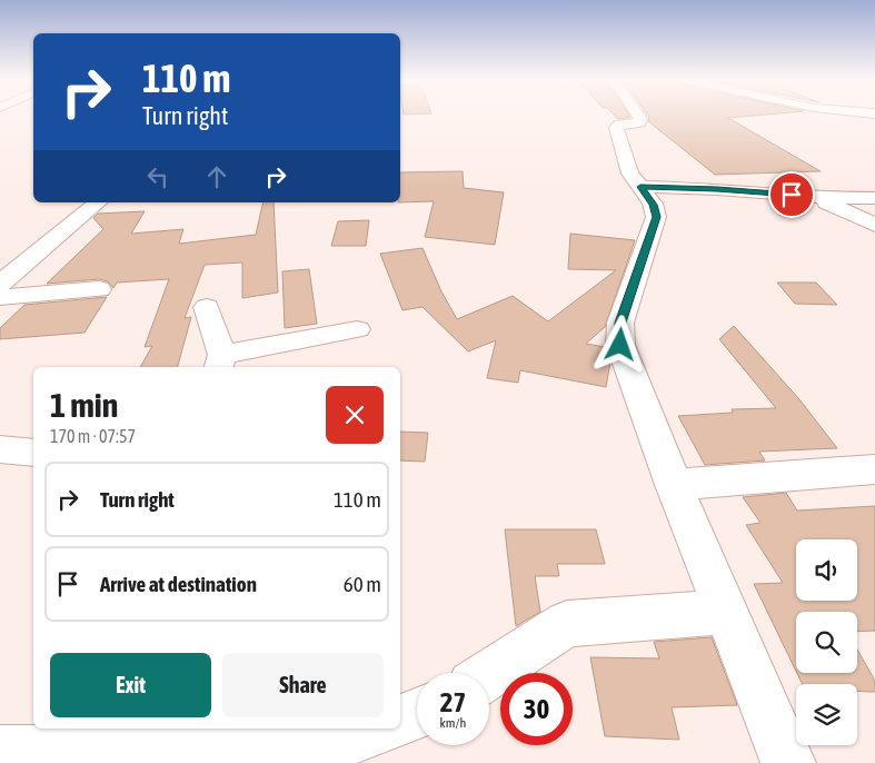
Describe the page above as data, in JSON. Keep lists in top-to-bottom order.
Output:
{
  "page": {
    "turn": ["110 m", "Turn right"],
    "heading": ["1 min", "170 m · 07:57"],
    "list": [
      {
        "name": "Turn right",
        "value": "110 m"
      },
      {
        "name": "Arrive at destination",
        "value": "60 m"
      }
    ],
    "buttons": ["Exit", "Share"],
    "speed": "27 km/h",
    "limit": "30"
  }
}
